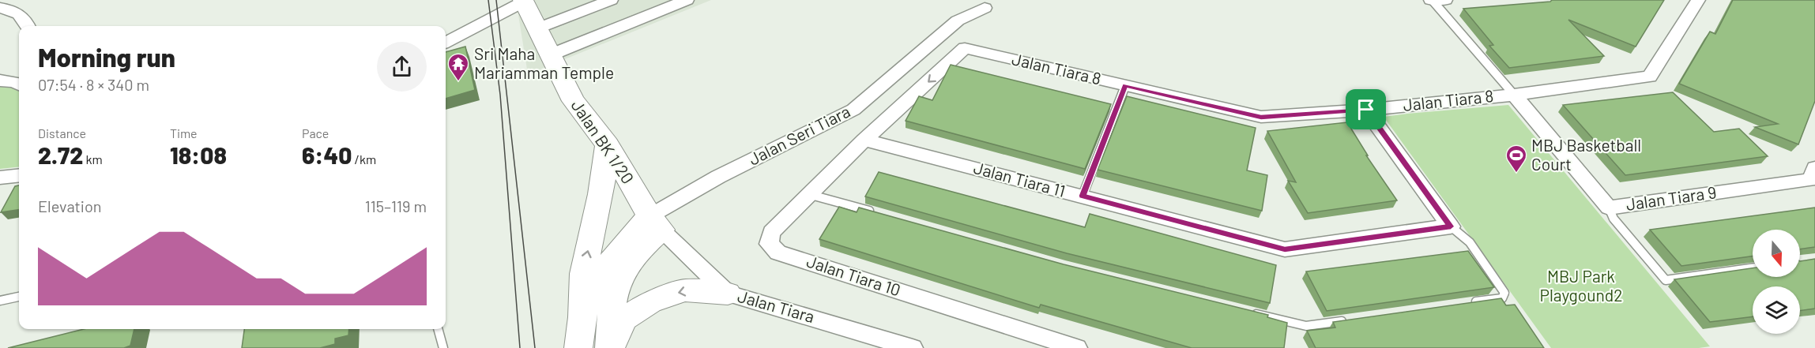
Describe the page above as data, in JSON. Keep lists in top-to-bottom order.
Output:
{
  "streets": {
    "street": [
      "Jalan Tiara 8",
      "Jalan Seri Tiara",
      "Jalan BK 1/20",
      "Jalan Tiara 11",
      "Jalan Tiara 9",
      "Jalan Tiara 10",
      "Jalan Tiara"
    ]
  },
  "crossings": [
    ["Jalan Tiara 8", "Jalan Tiara 9"],
    ["Jalan Tiara 8", "Jalan Tiara 10"],
    ["Jalan Seri Tiara", "Jalan BK 1/20"],
    ["Jalan Seri Tiara", "Jalan Tiara"],
    ["Jalan BK 1/20", "Jalan Tiara"],
    ["Jalan Tiara 11", "Jalan Tiara 10"]
  ],
  "parks": ["MBJ Park Playgound2"],
  "places": {
    "temple": ["Sri Maha Mariamman Temple"],
    "sports": ["MBJ Basketball Court"]
  },
  "north": "bottom",
  "page": {
    "heading": ["Morning run", "07:54 · 8 × 340 m"],
    "stats": [
      ["Distance", "2.72 km"],
      ["Time", "18:08"],
      ["Pace", "6:40 /km"]
    ],
    "chart": ["Elevation", "115–119 m"]
  }
}
